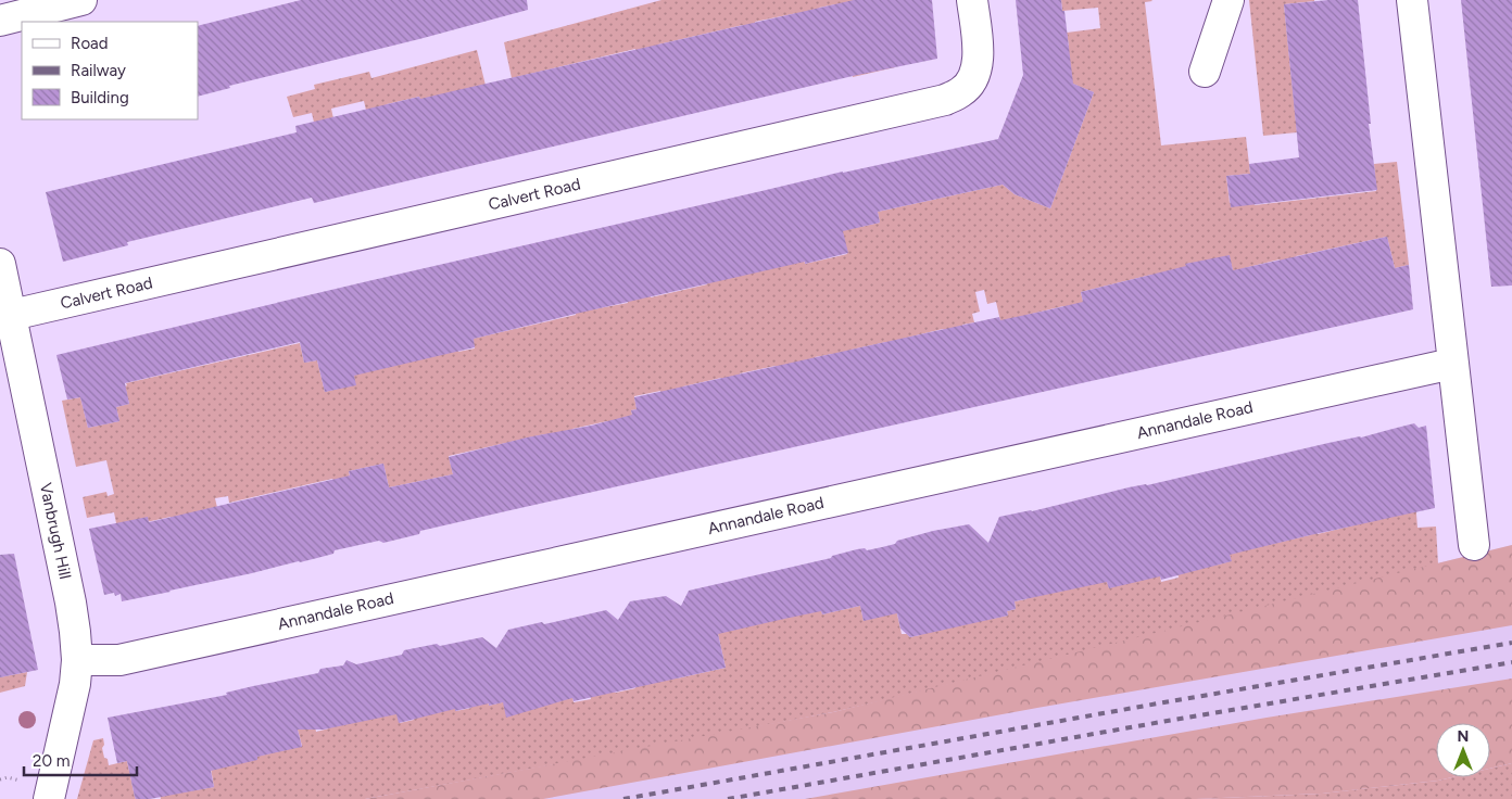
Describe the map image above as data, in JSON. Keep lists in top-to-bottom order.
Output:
{
  "streets": {
    "street": ["Calvert Road", "Annandale Road", "Vanbrugh Hill"]
  },
  "crossings": [
    ["Calvert Road", "Vanbrugh Hill"],
    ["Annandale Road", "Vanbrugh Hill"]
  ],
  "legend": ["Road", "Railway", "Building"],
  "scale_bar": "20 m",
  "north": "top"
}
